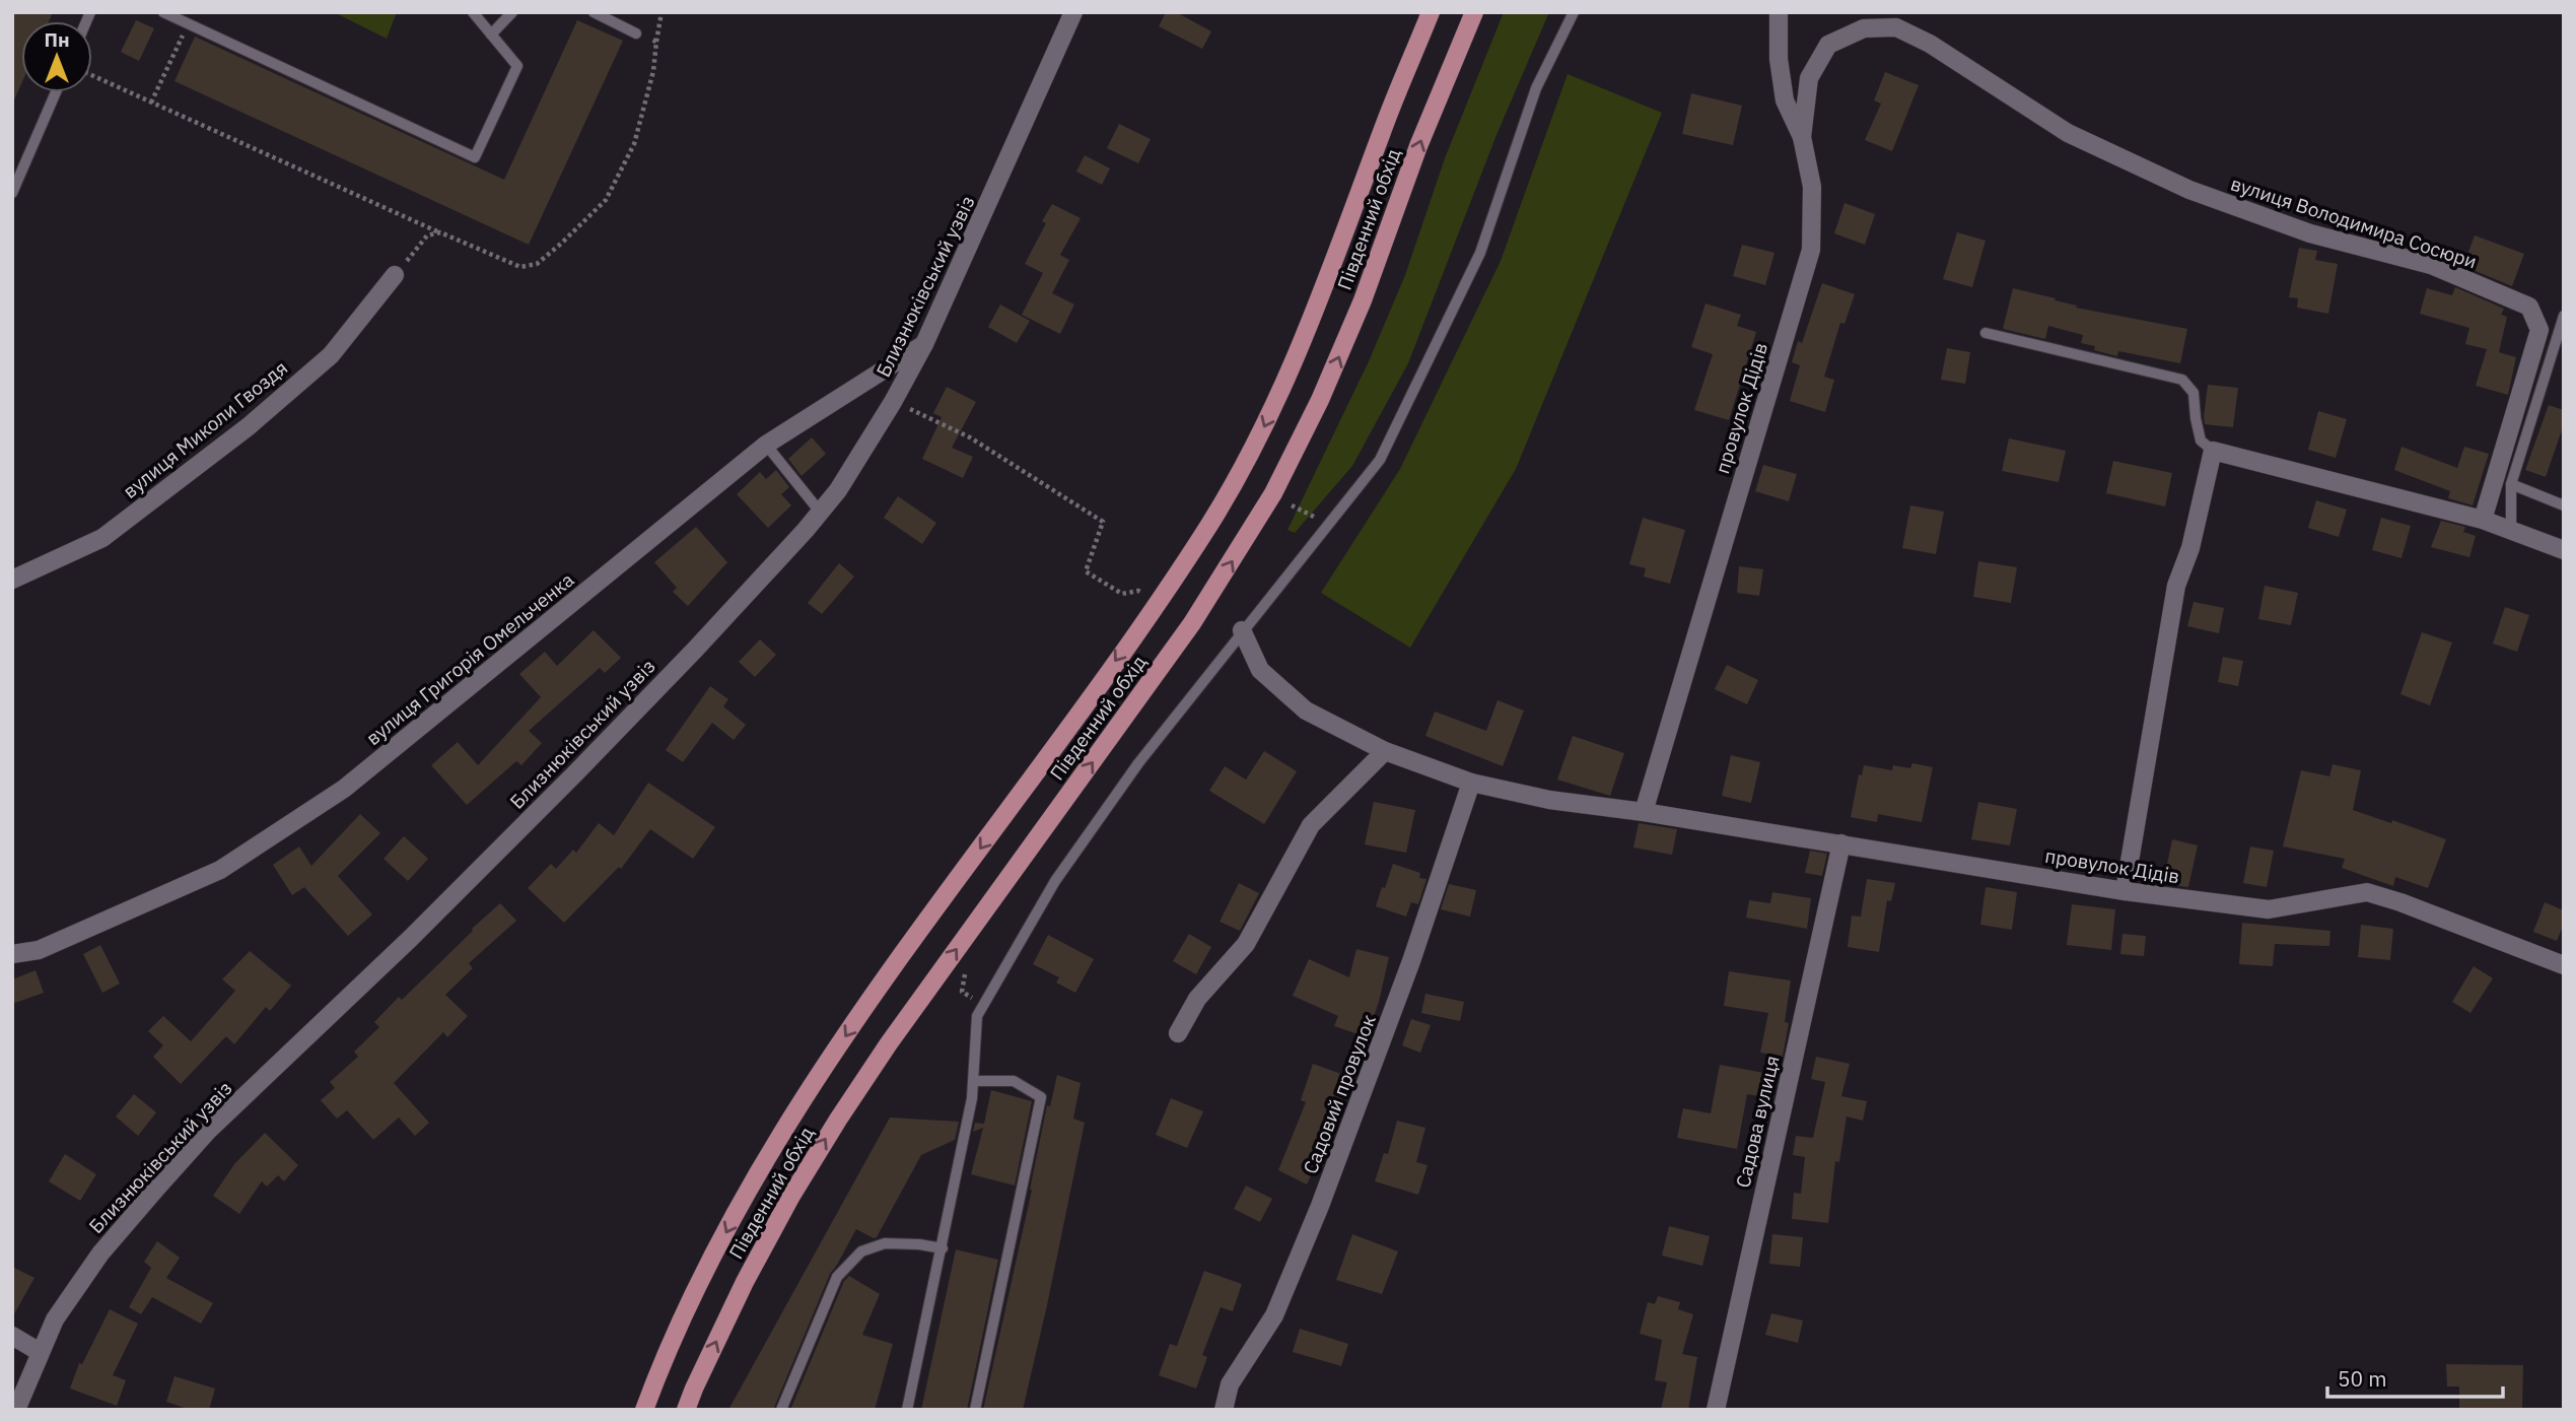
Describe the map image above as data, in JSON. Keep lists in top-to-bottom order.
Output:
{
  "streets": {
    "main road": ["Південний обхід"],
    "street": [
      "вулиця Володимира Сосюри",
      "Близнюківський узвіз",
      "провулок Дідів",
      "вулиця Миколи Гвоздя",
      "вулиця Григорія Омельченка",
      "Садовий провулок",
      "Садова вулиця"
    ]
  },
  "crossings": [
    ["вулиця Володимира Сосюри", "провулок Дідів"],
    ["Близнюківський узвіз", "вулиця Григорія Омельченка"],
    ["провулок Дідів", "Садовий провулок"],
    ["провулок Дідів", "Садова вулиця"]
  ],
  "scale_bar": "50 m",
  "north": "top"
}
